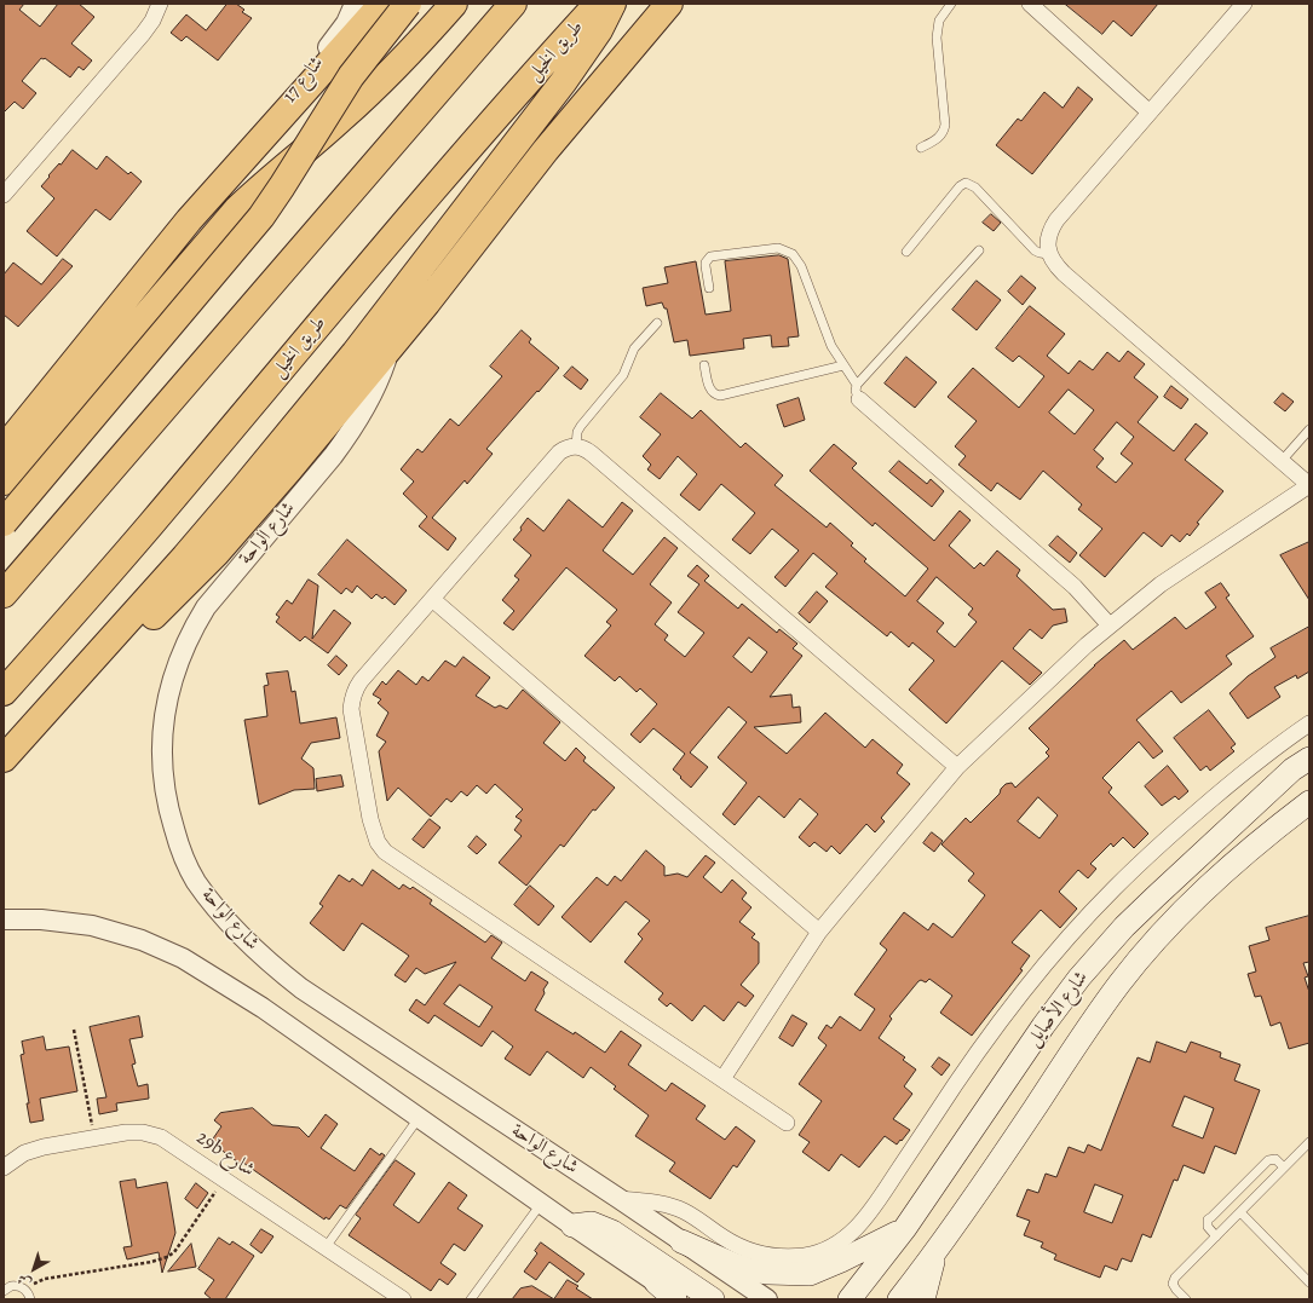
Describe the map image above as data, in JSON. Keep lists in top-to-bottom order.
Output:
{
  "streets": {
    "highway": ["طريق الخيل"],
    "main road": ["شارع الأصايل"],
    "street": ["17 شارع", "شارع الواحة", "29b شارع"]
  },
  "north": "bottom left"
}
